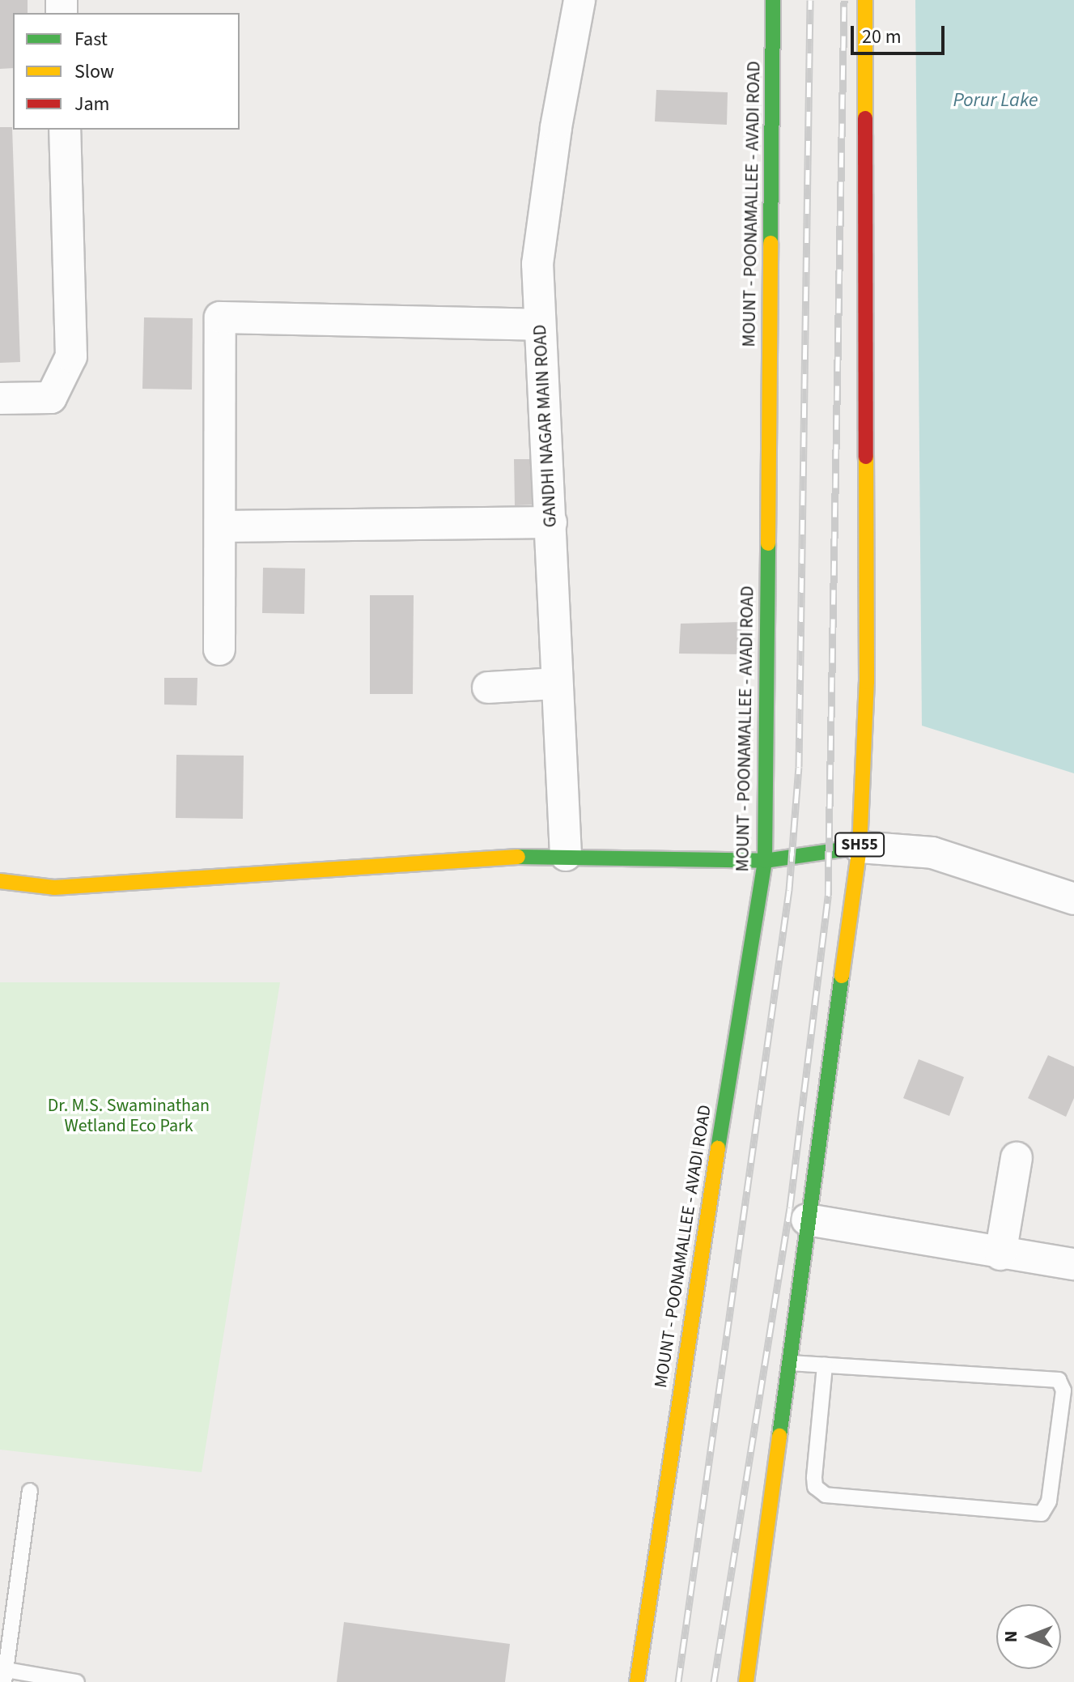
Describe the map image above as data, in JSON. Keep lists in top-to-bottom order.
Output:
{
  "streets": {
    "main road": ["MOUNT - POONAMALLEE - AVADI ROAD", "SH55"],
    "street": ["GANDHI NAGAR MAIN ROAD"]
  },
  "water": ["Porur Lake"],
  "parks": ["Dr. M.S. Swaminathan Wetland Eco Park"],
  "legend": ["Fast", "Slow", "Jam"],
  "scale_bar": "20 m",
  "north": "left"
}
